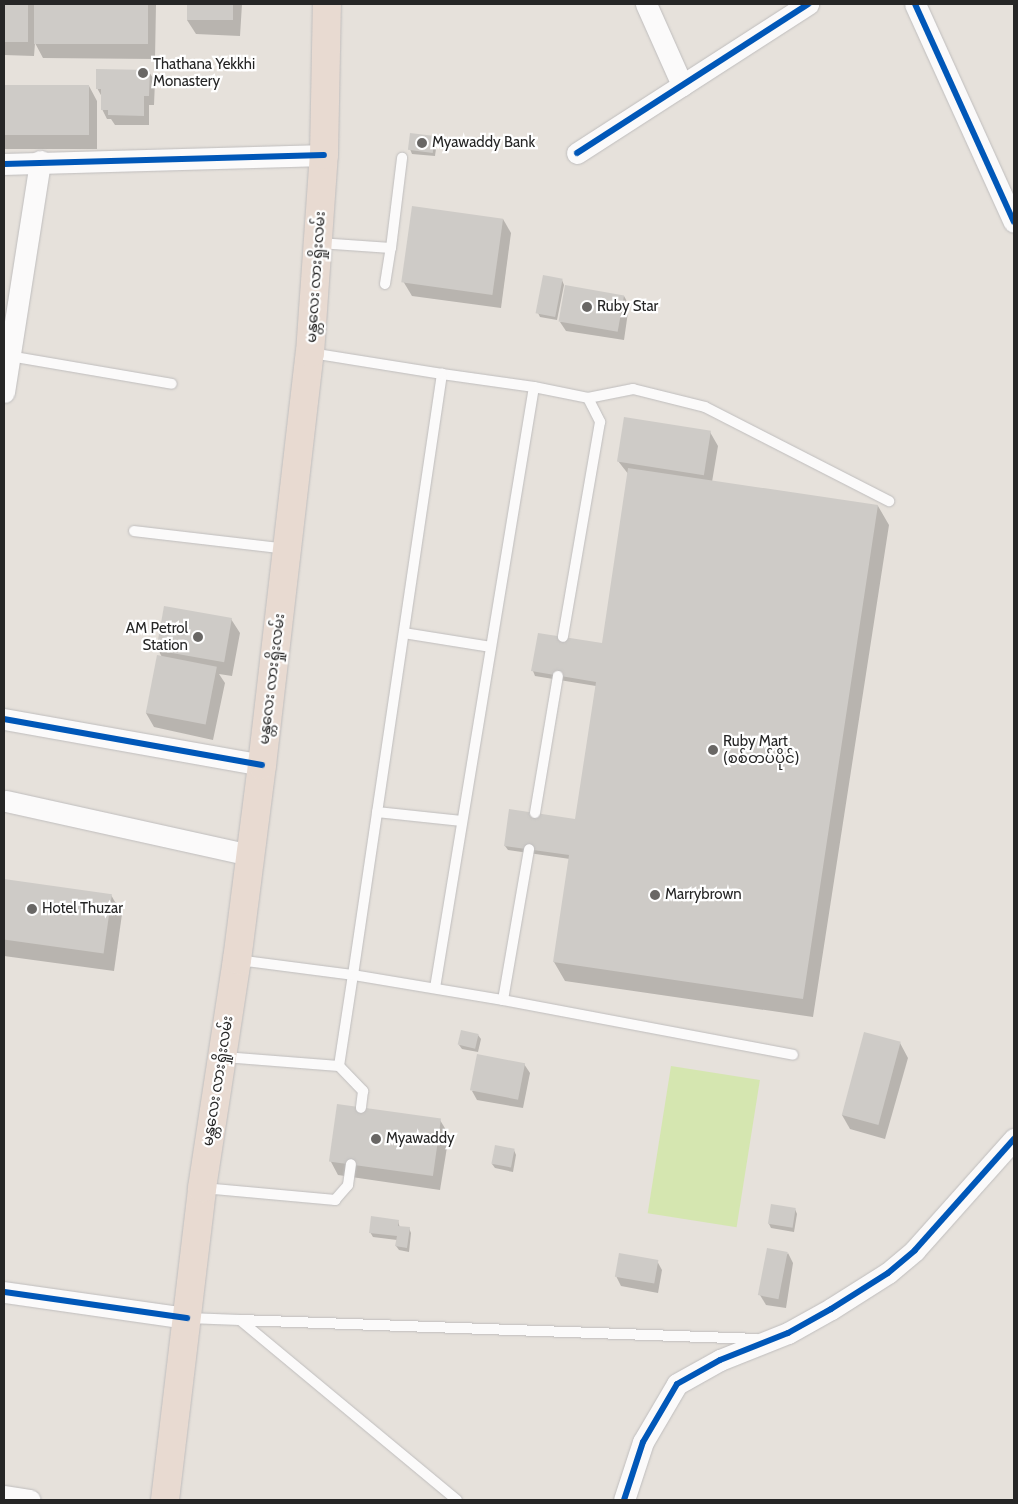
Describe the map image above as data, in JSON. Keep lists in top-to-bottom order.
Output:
{
  "streets": {
    "highway": ["မန္တလေး လားရှိုးလမ်း"]
  },
  "places": [
    "Thathana Yekkhi Monastery",
    "Myawaddy Bank",
    "Ruby Star",
    "AM Petrol Station",
    "Ruby Mart (စစ်တပ်ပိုင်)",
    "Marrybrown",
    "Hotel Thuzar",
    "Myawaddy"
  ]
}
